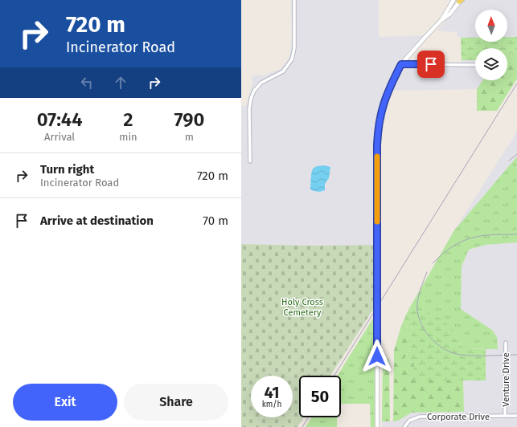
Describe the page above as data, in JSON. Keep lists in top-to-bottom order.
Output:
{
  "streets": {
    "street": ["Venture Drive", "Corporate Drive"]
  },
  "crossings": [
    ["Venture Drive", "Corporate Drive"]
  ],
  "parks": ["Holy Cross Cemetery"],
  "north": "top",
  "page": {
    "turn": ["720 m", "Incinerator Road"],
    "eta": [
      "07:44",
      "Arrival",
      "2",
      "min",
      "790",
      "m"
    ],
    "list": [
      {
        "name": "Turn right",
        "note": "Incinerator Road",
        "value": "720 m"
      },
      {
        "name": "Arrive at destination",
        "value": "70 m"
      }
    ],
    "speed": "41 km/h",
    "limit": "50",
    "buttons": ["Exit", "Share"]
  }
}
